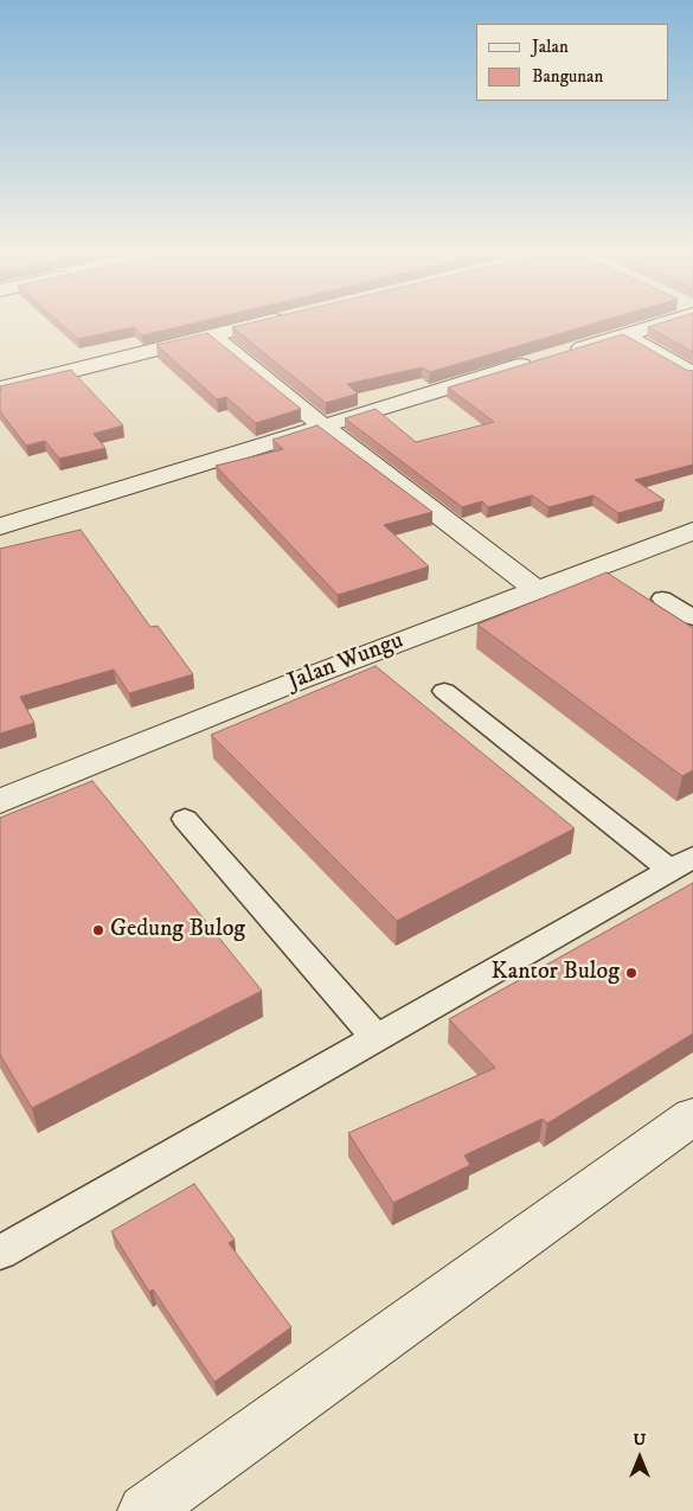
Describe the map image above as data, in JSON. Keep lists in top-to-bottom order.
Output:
{
  "streets": {
    "street": ["Jalan Wungu"]
  },
  "places": ["Gedung Bulog", "Kantor Bulog"],
  "legend": ["Jalan", "Bangunan"],
  "north": "top"
}
